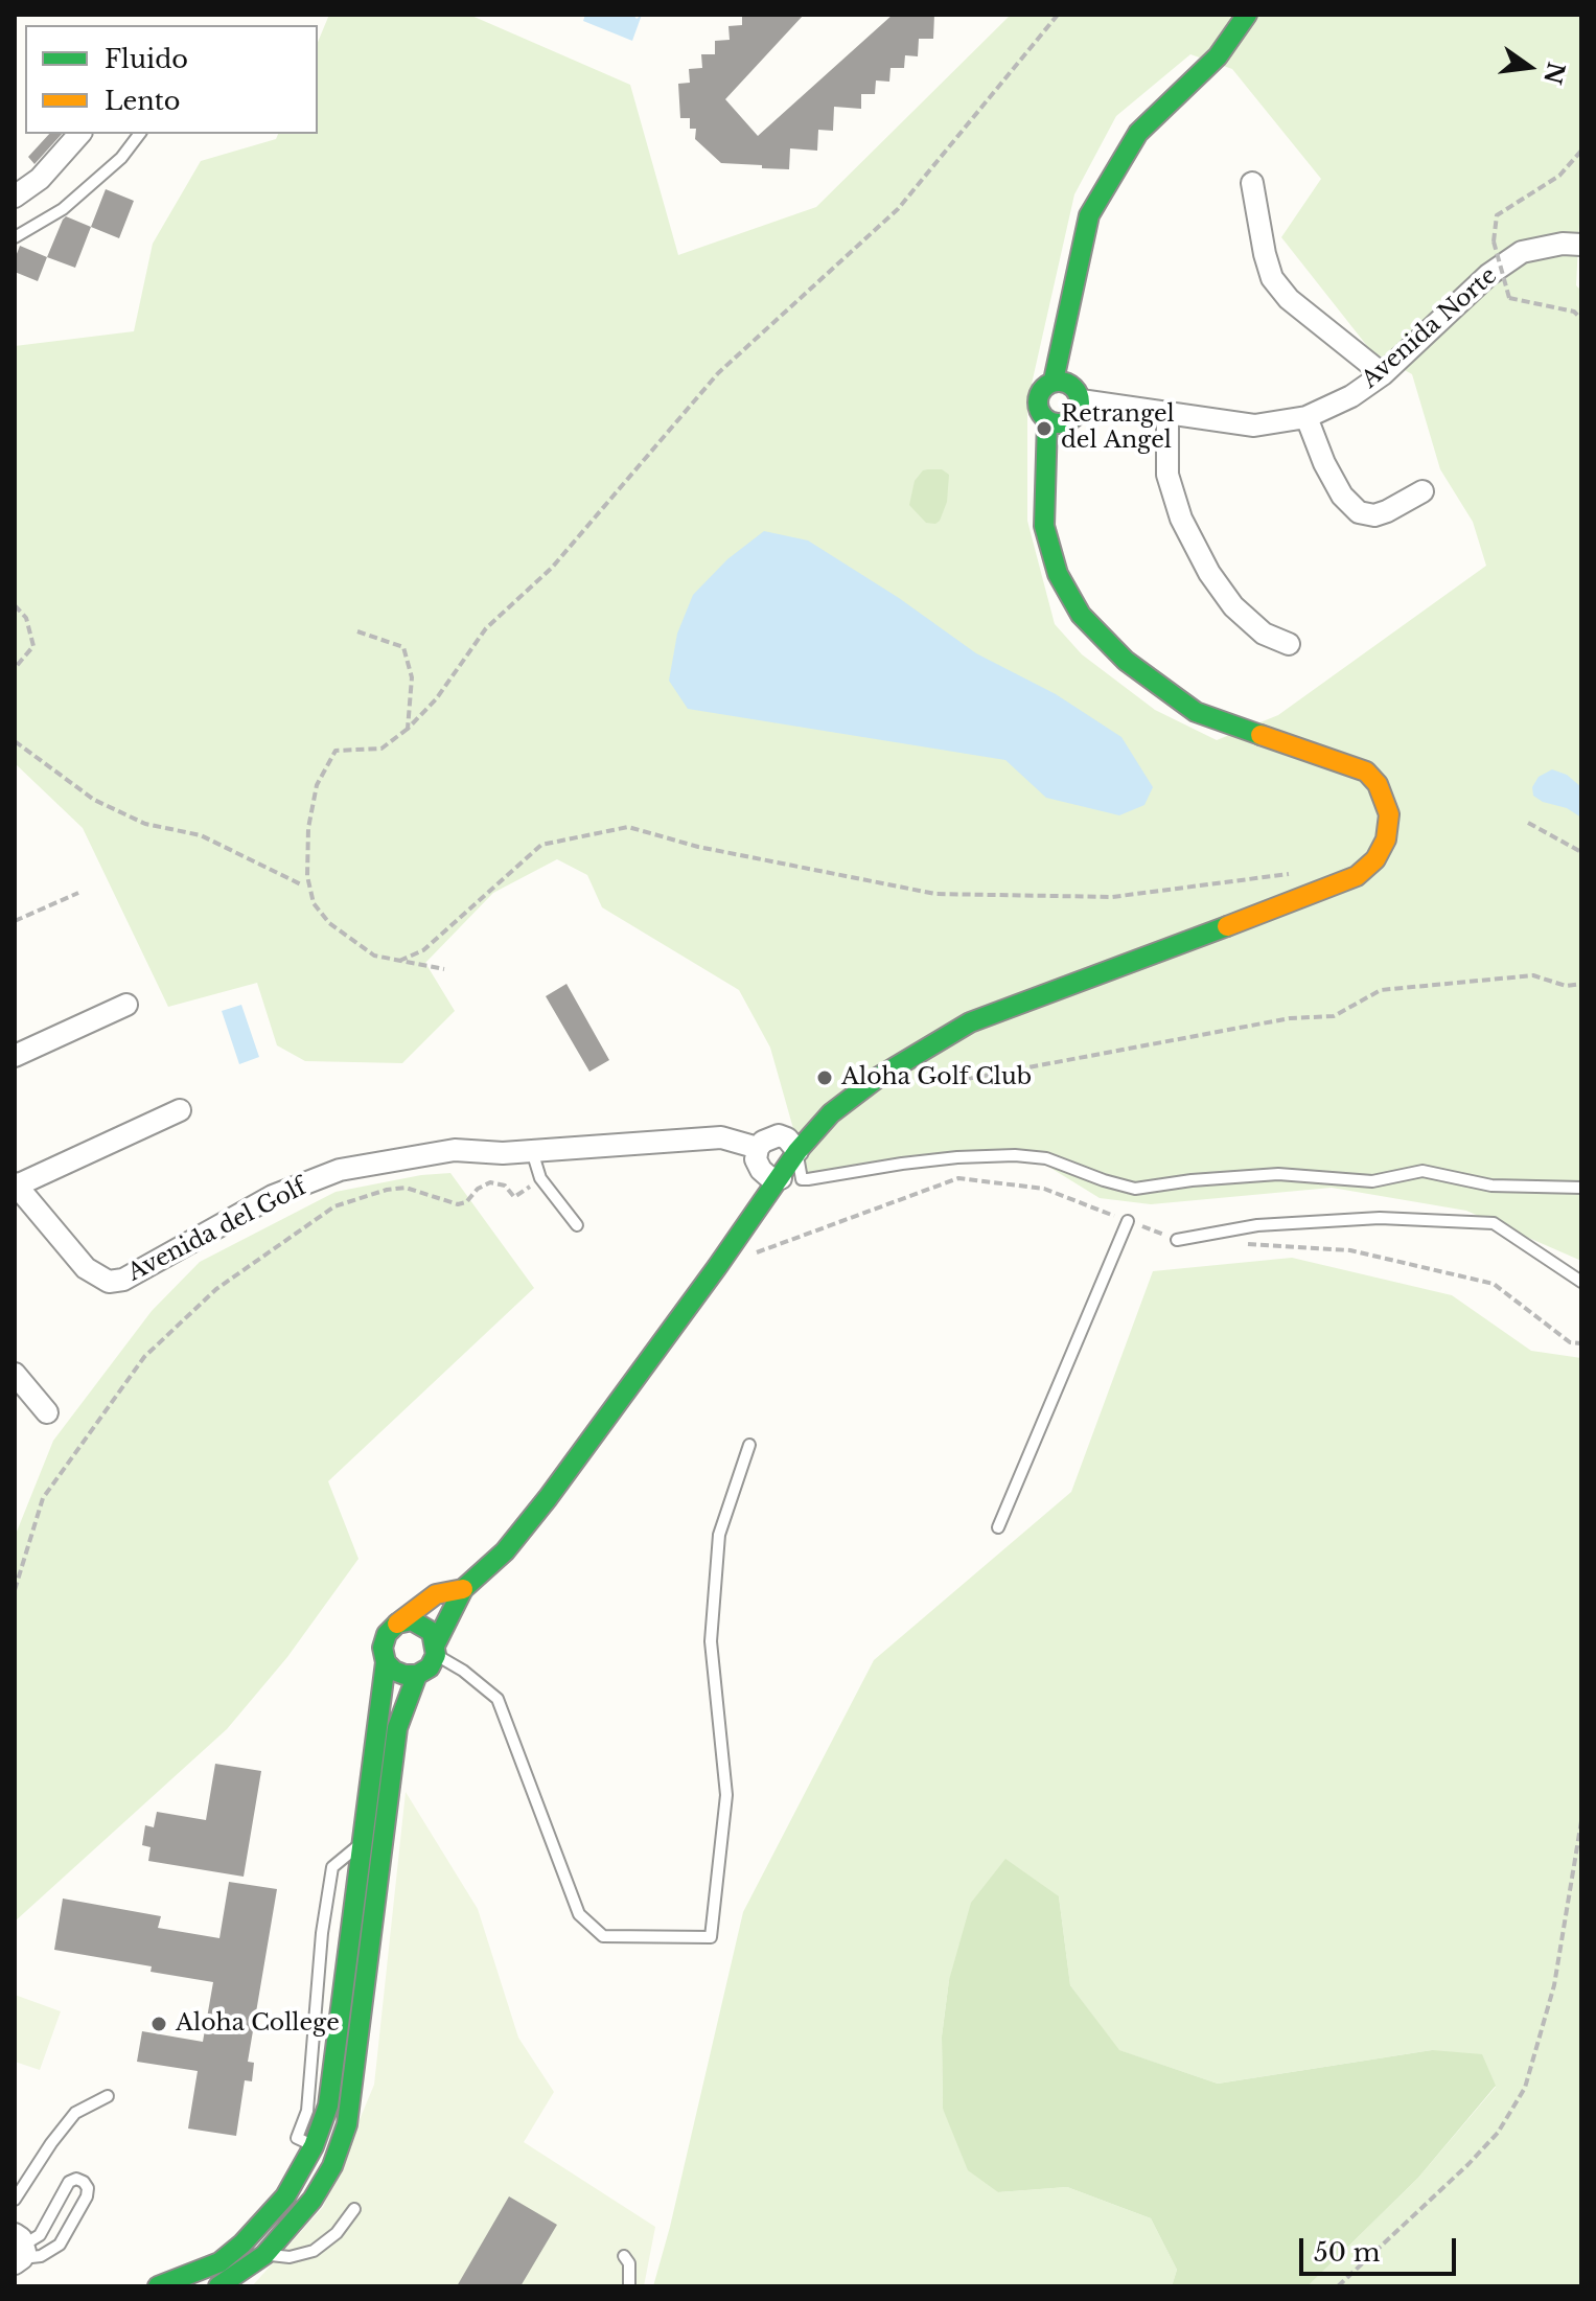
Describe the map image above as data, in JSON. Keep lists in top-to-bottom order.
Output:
{
  "streets": {
    "street": ["Avenida Norte", "Avenida del Golf"]
  },
  "places": ["Retrangel del Angel", "Aloha Golf Club", "Aloha College"],
  "legend": ["Fluido", "Lento"],
  "scale_bar": "50 m",
  "north": "right"
}
